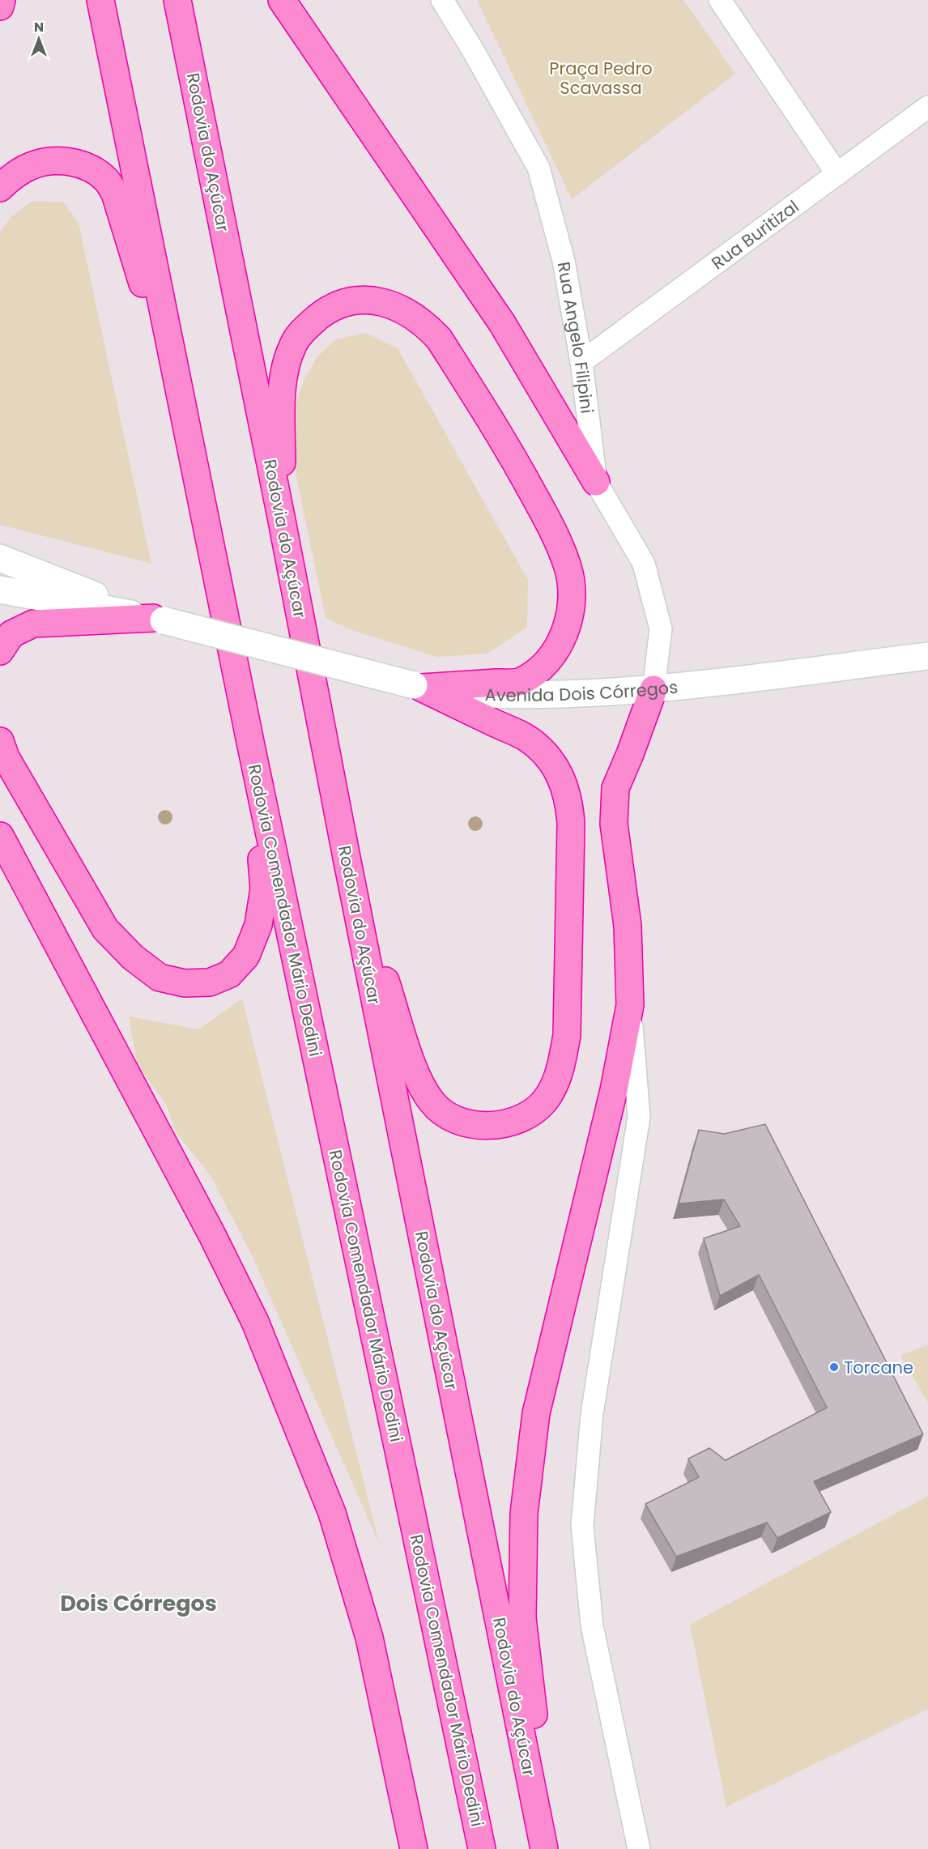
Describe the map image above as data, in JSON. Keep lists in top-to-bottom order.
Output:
{
  "streets": {
    "highway": ["Rodovia do Açúcar", "Rodovia Comendador Mário Dedini"],
    "street": ["Rua Buritizal", "Rua Angelo Filipini", "Avenida Dois Córregos"]
  },
  "crossings": [
    ["Rua Buritizal", "Rua Angelo Filipini"],
    ["Rua Angelo Filipini", "Avenida Dois Córregos"]
  ],
  "districts": ["Dois Córregos"],
  "parks": ["Praça Pedro Scavassa"],
  "places": ["Torcane"],
  "north": "top"
}
